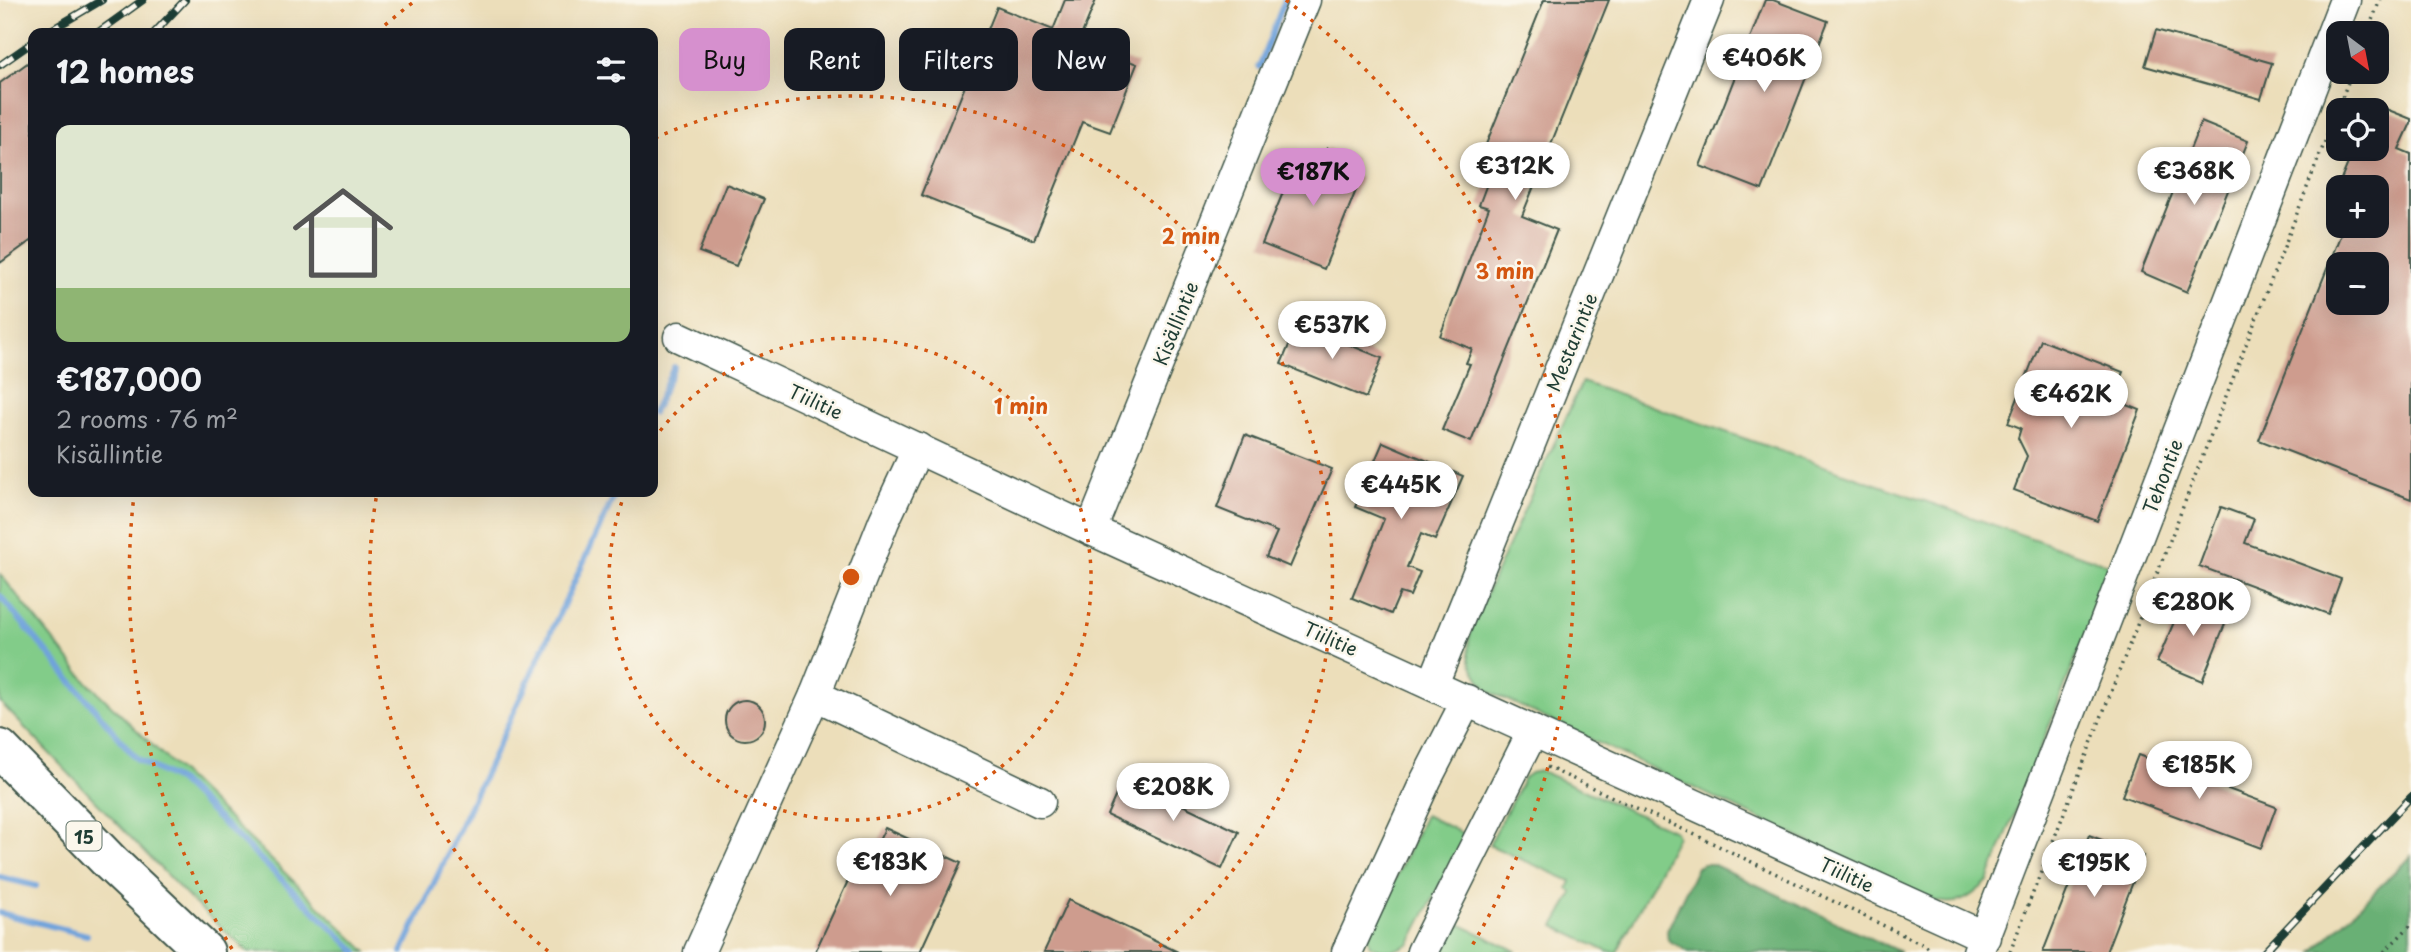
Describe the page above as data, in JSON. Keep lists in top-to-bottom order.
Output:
{
  "streets": {
    "highway": ["15"],
    "street": [
      "Kisällintie",
      "Mestarintie",
      "Tiilitie",
      "Tehontie"
    ]
  },
  "crossings": [
    ["Kisällintie", "Tiilitie"],
    ["Mestarintie", "Tiilitie"],
    ["Tiilitie", "Tehontie"]
  ],
  "north": "bottom right",
  "page": {
    "map_buttons": ["+", "−"],
    "chip": [
      "Buy",
      "Rent",
      "Filters",
      "New"
    ],
    "heading": "12 homes",
    "price": [
      "€406K",
      "€312K",
      "€368K",
      "€187K",
      "€537K",
      "€462K",
      "€445K",
      "€280K",
      "€185K",
      "€208K",
      "€183K",
      "€195K"
    ],
    "list": [
      {
        "name": "€187,000",
        "note": "2 rooms · 76 m² · Kisällintie"
      }
    ]
  },
  "rings": ["2 min", "3 min", "1 min"]
}
